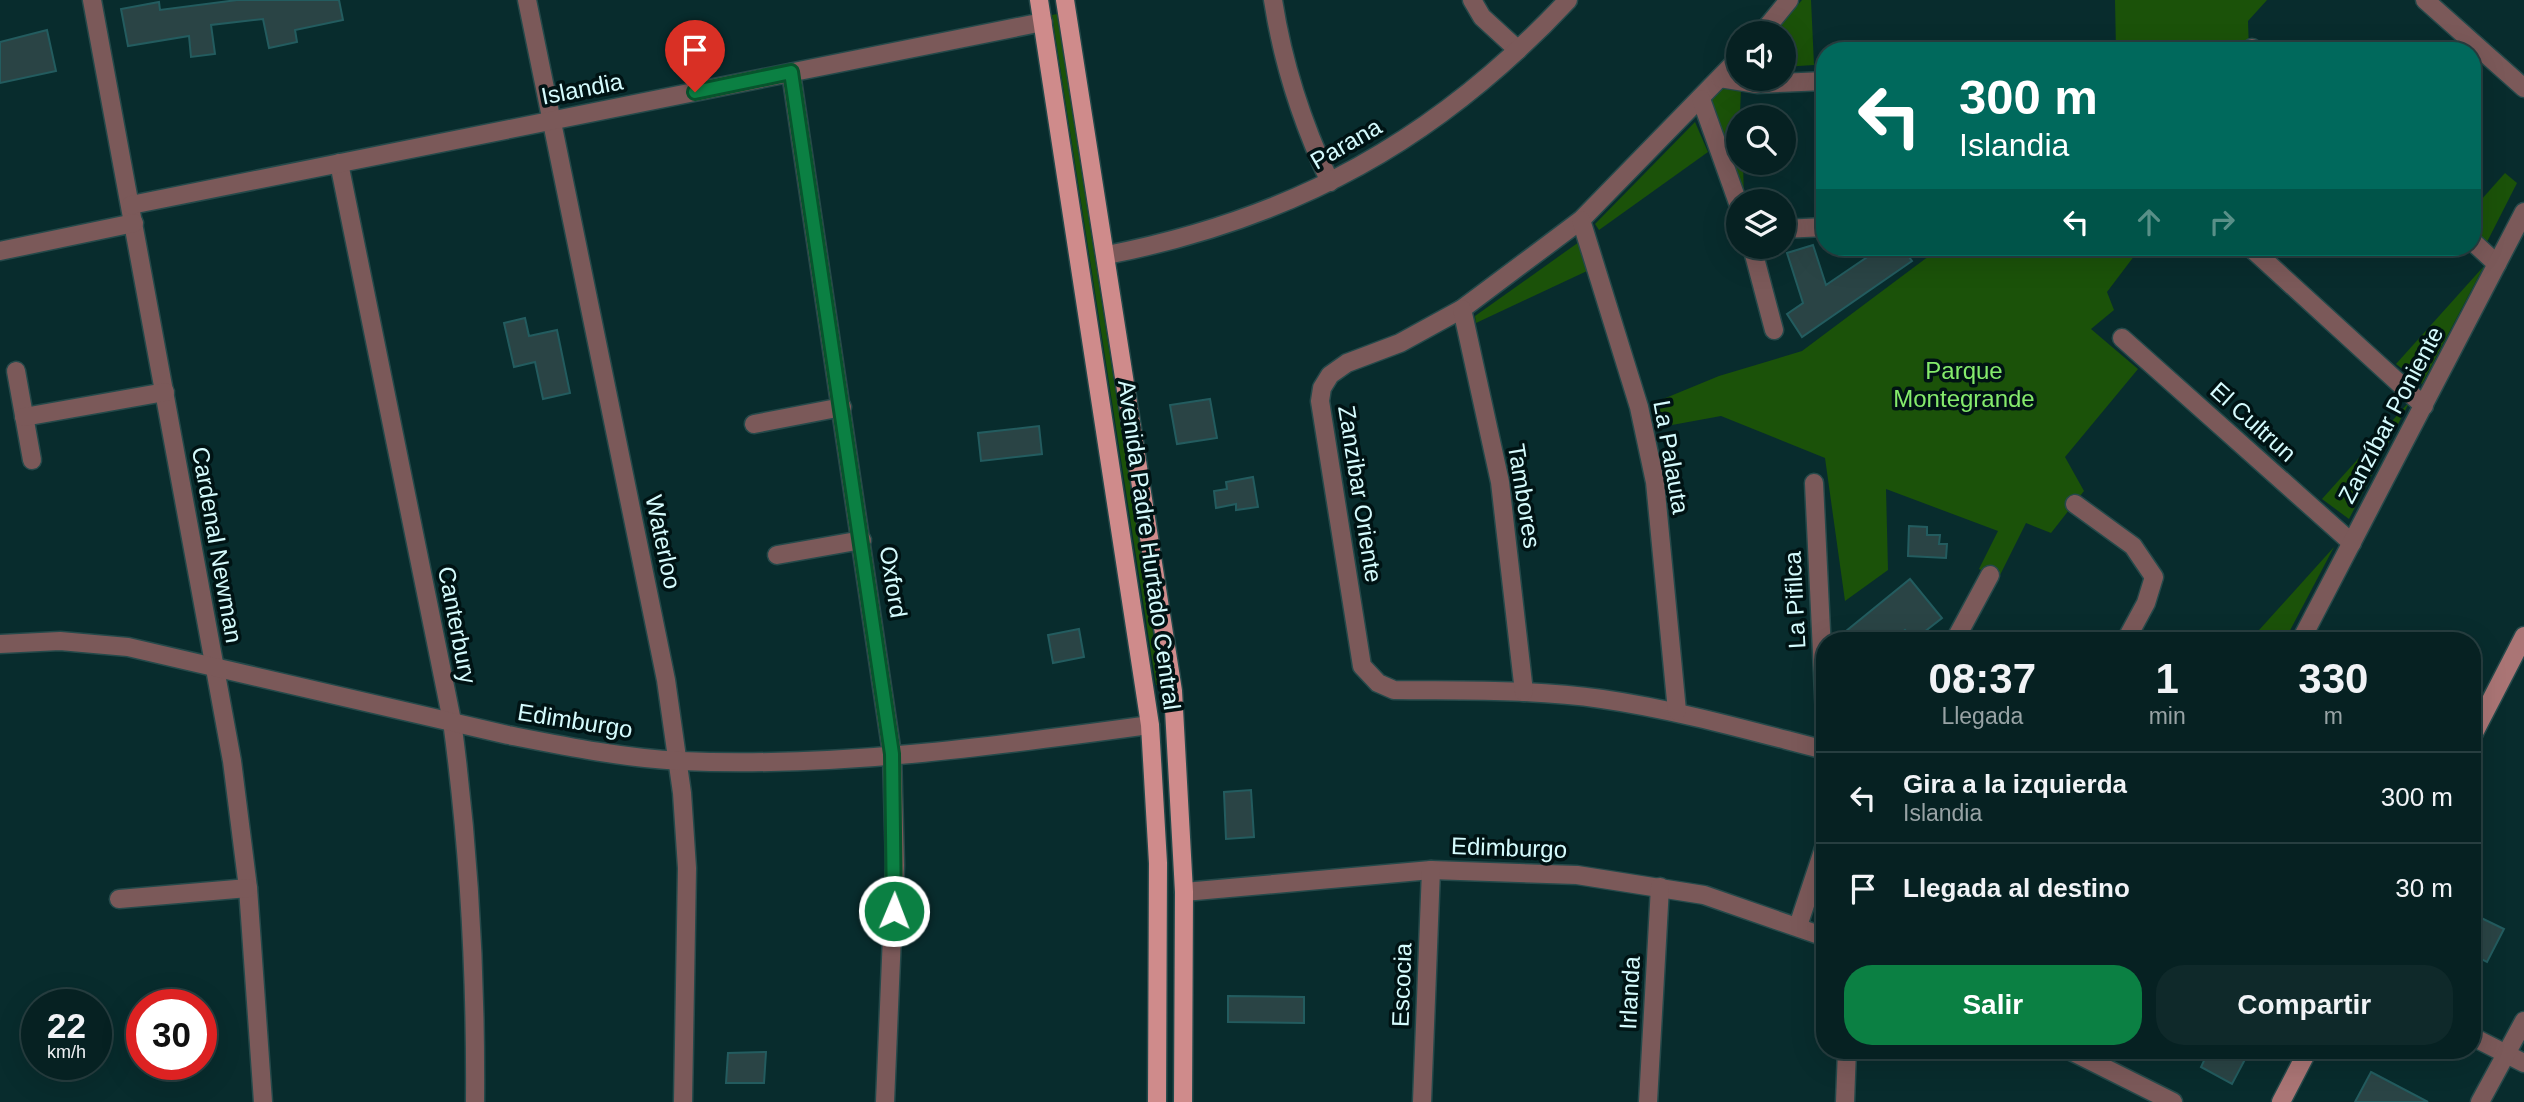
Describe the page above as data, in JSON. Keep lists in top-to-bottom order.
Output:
{
  "streets": {
    "main road": ["Avenida Padre Hurtado Central"],
    "street": [
      "Islandia",
      "Parana",
      "Zanzíbar Poniente",
      "El Cultrun",
      "La Palauta",
      "Zanzibar Oriente",
      "Tambores",
      "Waterloo",
      "Cardenal Newman",
      "Oxford",
      "La Pifilca",
      "Canterbury",
      "Edimburgo",
      "Escocia",
      "Irlanda"
    ]
  },
  "crossings": [
    ["Islandia", "Waterloo"],
    ["Islandia", "Cardenal Newman"],
    ["Islandia", "Avenida Padre Hurtado Central"],
    ["Islandia", "Oxford"],
    ["Islandia", "Canterbury"],
    ["Parana", "Avenida Padre Hurtado Central"],
    ["Zanzíbar Poniente", "El Cultrun"],
    ["La Palauta", "Zanzibar Oriente"],
    ["Zanzibar Oriente", "Tambores"],
    ["Waterloo", "Edimburgo"],
    ["Cardenal Newman", "Edimburgo"],
    ["Avenida Padre Hurtado Central", "Edimburgo"],
    ["Oxford", "Edimburgo"],
    ["Canterbury", "Edimburgo"],
    ["Edimburgo", "Escocia"],
    ["Edimburgo", "Irlanda"]
  ],
  "parks": ["Parque Montegrande"],
  "page": {
    "turn": ["300 m", "Islandia"],
    "eta": [
      "08:37",
      "Llegada",
      "1",
      "min",
      "330",
      "m"
    ],
    "list": [
      {
        "name": "Gira a la izquierda",
        "note": "Islandia",
        "value": "300 m"
      },
      {
        "name": "Llegada al destino",
        "value": "30 m"
      }
    ],
    "buttons": ["Salir", "Compartir"],
    "speed": "22 km/h",
    "limit": "30"
  }
}
